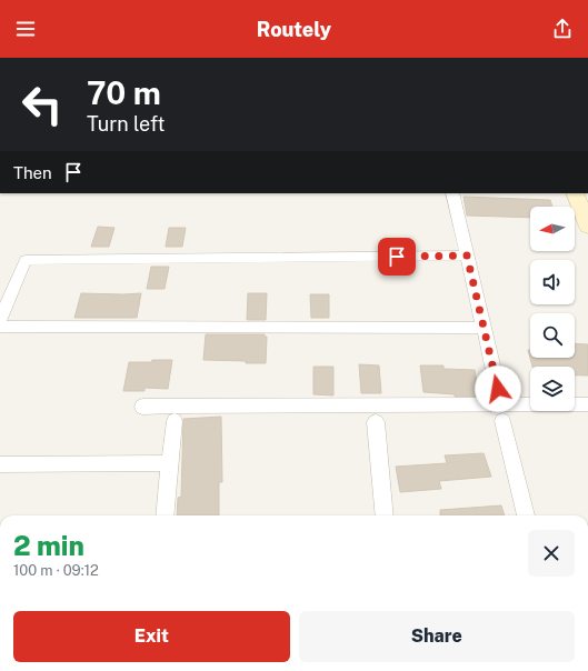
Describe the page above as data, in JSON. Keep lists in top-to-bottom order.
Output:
{
  "north": "left",
  "page": {
    "header": "Routely",
    "turn": ["70 m", "Turn left"],
    "then": "Then",
    "heading": ["2 min", "100 m · 09:12"],
    "buttons": ["Exit", "Share"]
  }
}
